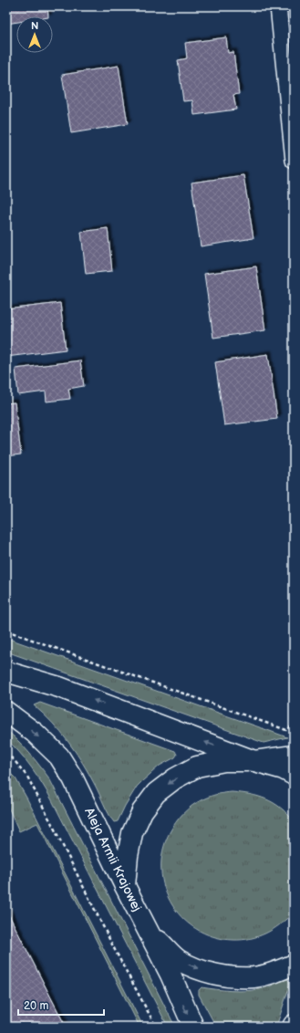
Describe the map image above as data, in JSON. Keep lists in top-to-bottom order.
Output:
{
  "streets": {
    "street": ["Aleja Armii Krajowej"]
  },
  "one_way": ["Aleja Armii Krajowej"],
  "scale_bar": "20 m",
  "north": "top"
}
